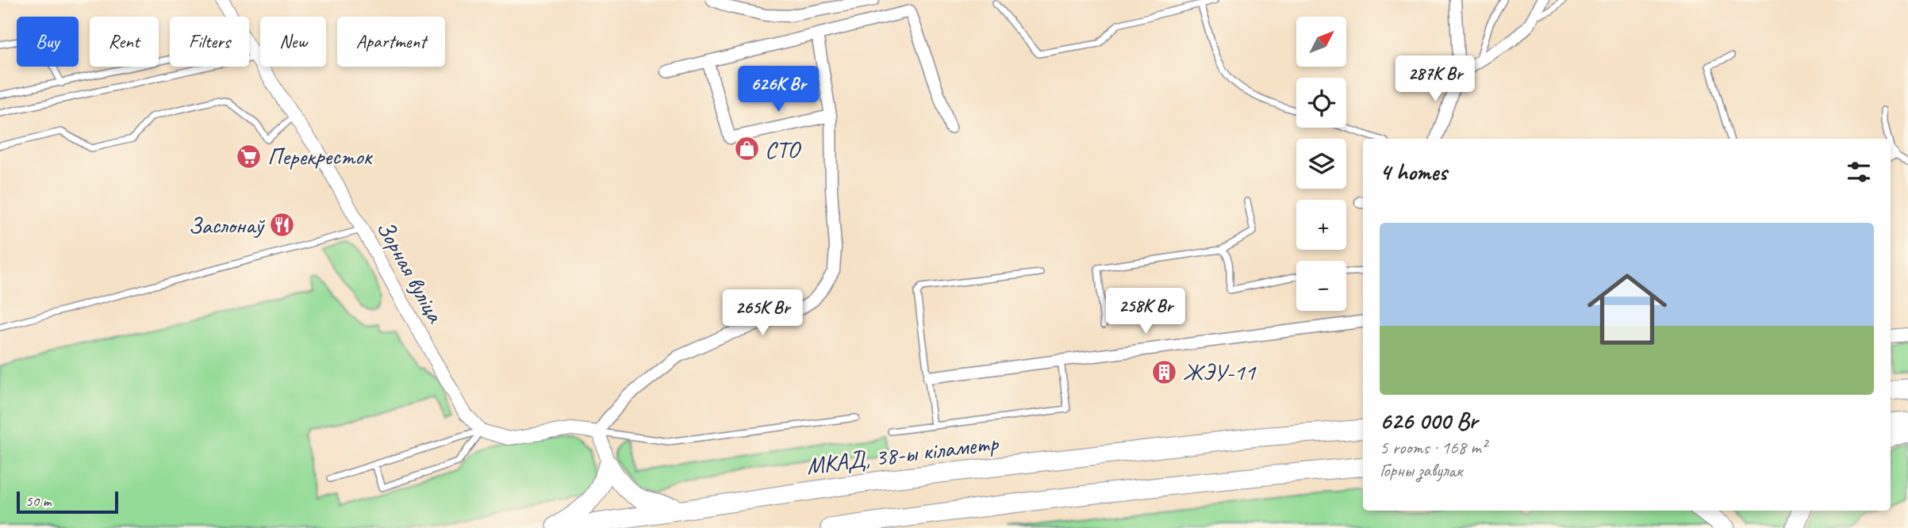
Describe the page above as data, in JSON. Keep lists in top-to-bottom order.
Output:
{
  "streets": {
    "highway": ["МКАД, 38-ы кіламетр"],
    "street": ["Зорная вуліца"]
  },
  "places": {
    "shop": ["СТО"],
    "supermarket": ["Перекресток"],
    "restaurant": ["Заслонаў"],
    "building": ["ЖЭУ-11"]
  },
  "scale_bar": "50 m",
  "north": "top right",
  "page": {
    "map_buttons": ["+", "−"],
    "chip": [
      "Buy",
      "Rent",
      "Filters",
      "New",
      "Apartment"
    ],
    "price": [
      "287K Br",
      "626K Br",
      "258K Br",
      "265K Br"
    ],
    "heading": "4 homes",
    "list": [
      {
        "name": "626 000 Br",
        "note": "5 rooms · 168 m² · Горны завулак"
      }
    ],
    "scale": "50 m"
  }
}
